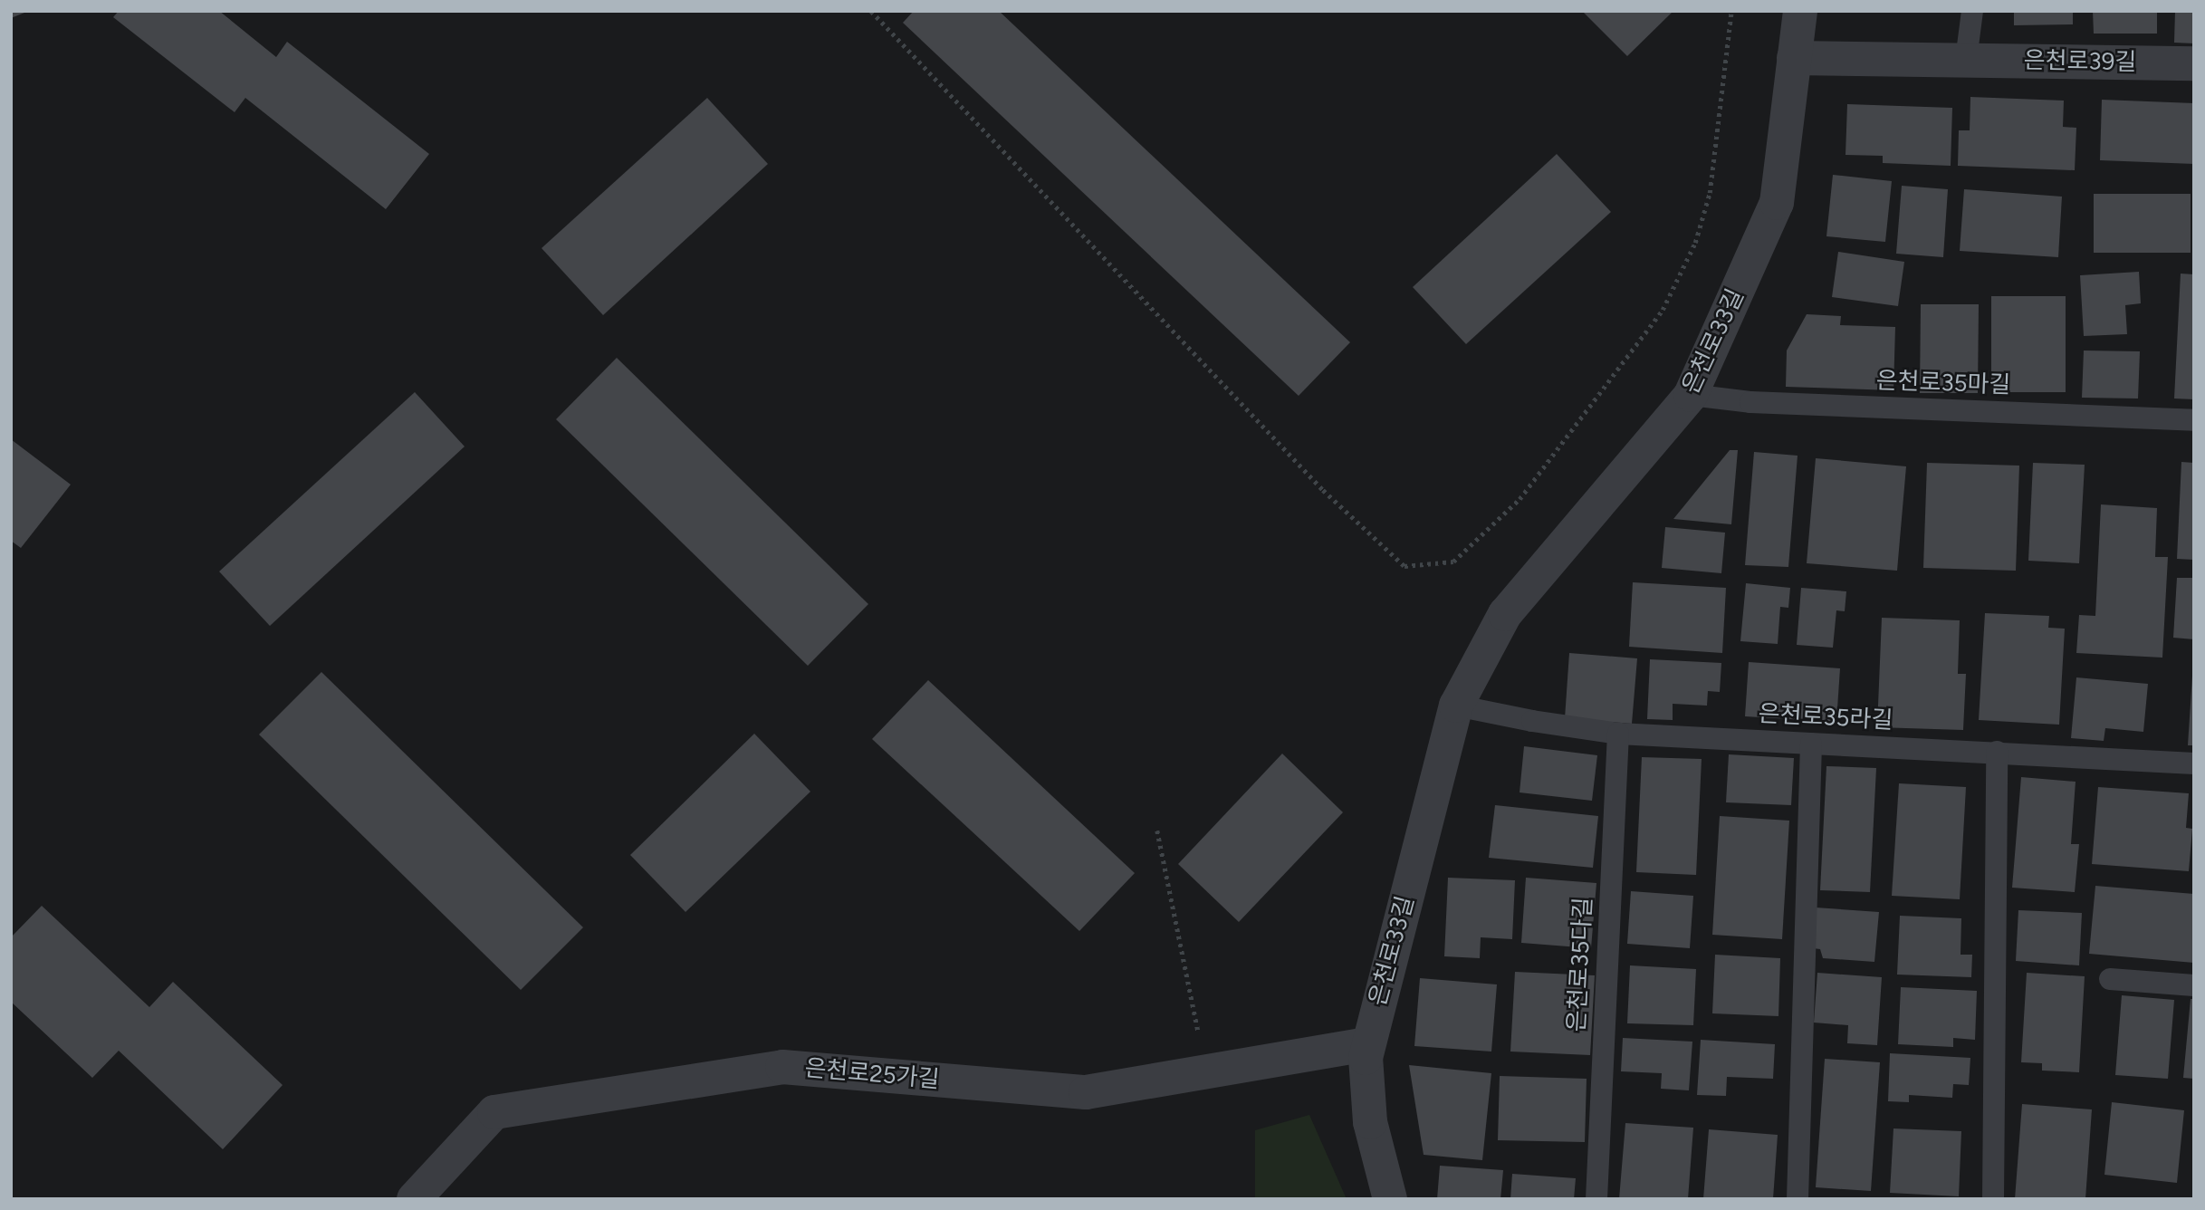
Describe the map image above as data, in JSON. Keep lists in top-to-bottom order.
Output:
{
  "streets": {
    "street": ["은천로39길", "은천로33길", "은천로25가길"],
    "lane": ["은천로35마길", "은천로35라길", "은천로35다길"]
  },
  "crossings": [
    ["은천로39길", "은천로33길"],
    ["은천로33길", "은천로35마길"],
    ["은천로33길", "은천로35라길"],
    ["은천로33길", "은천로25가길"],
    ["은천로35라길", "은천로35다길"]
  ]
}
